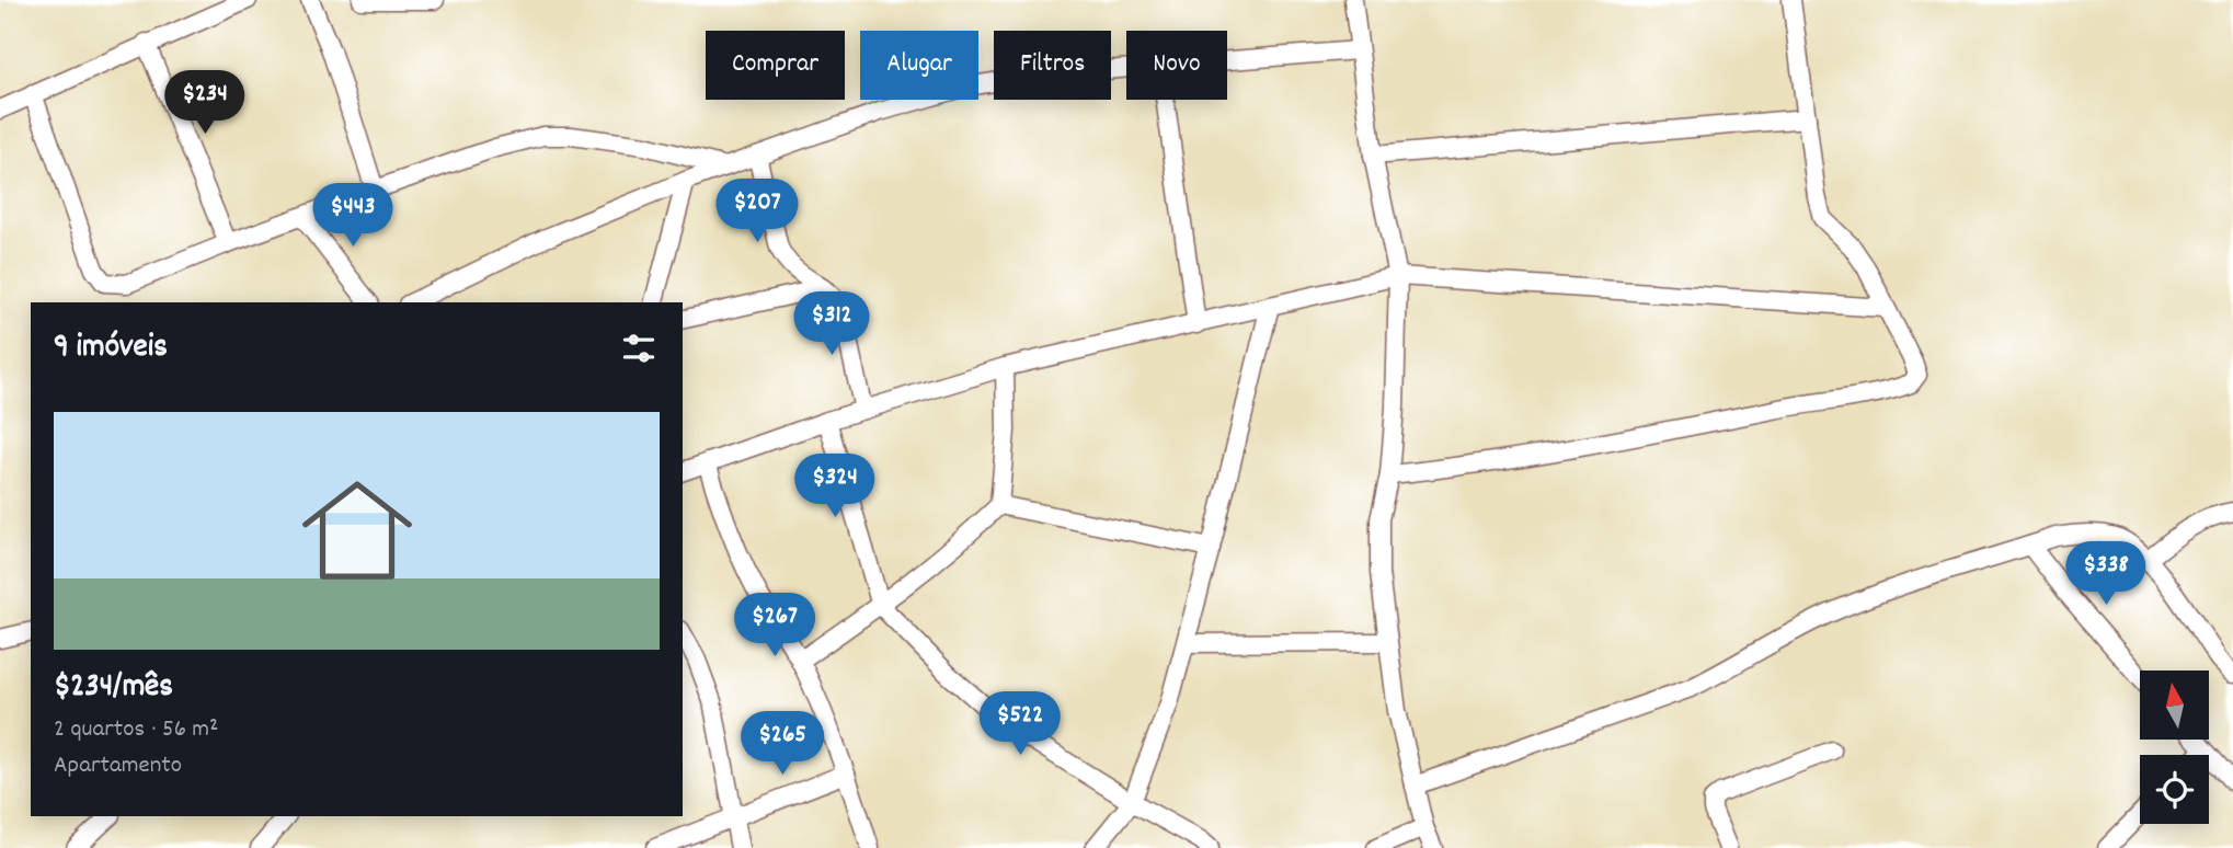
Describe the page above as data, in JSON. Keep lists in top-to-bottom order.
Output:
{
  "north": "top",
  "page": {
    "chip": [
      "Comprar",
      "Alugar",
      "Filtros",
      "Novo"
    ],
    "price": [
      "$234",
      "$207",
      "$443",
      "$312",
      "$324",
      "$338",
      "$267",
      "$522",
      "$265"
    ],
    "heading": "9 imóveis",
    "list": [
      {
        "name": "$234/mês",
        "note": "2 quartos · 56 m² · Apartamento"
      }
    ]
  }
}
